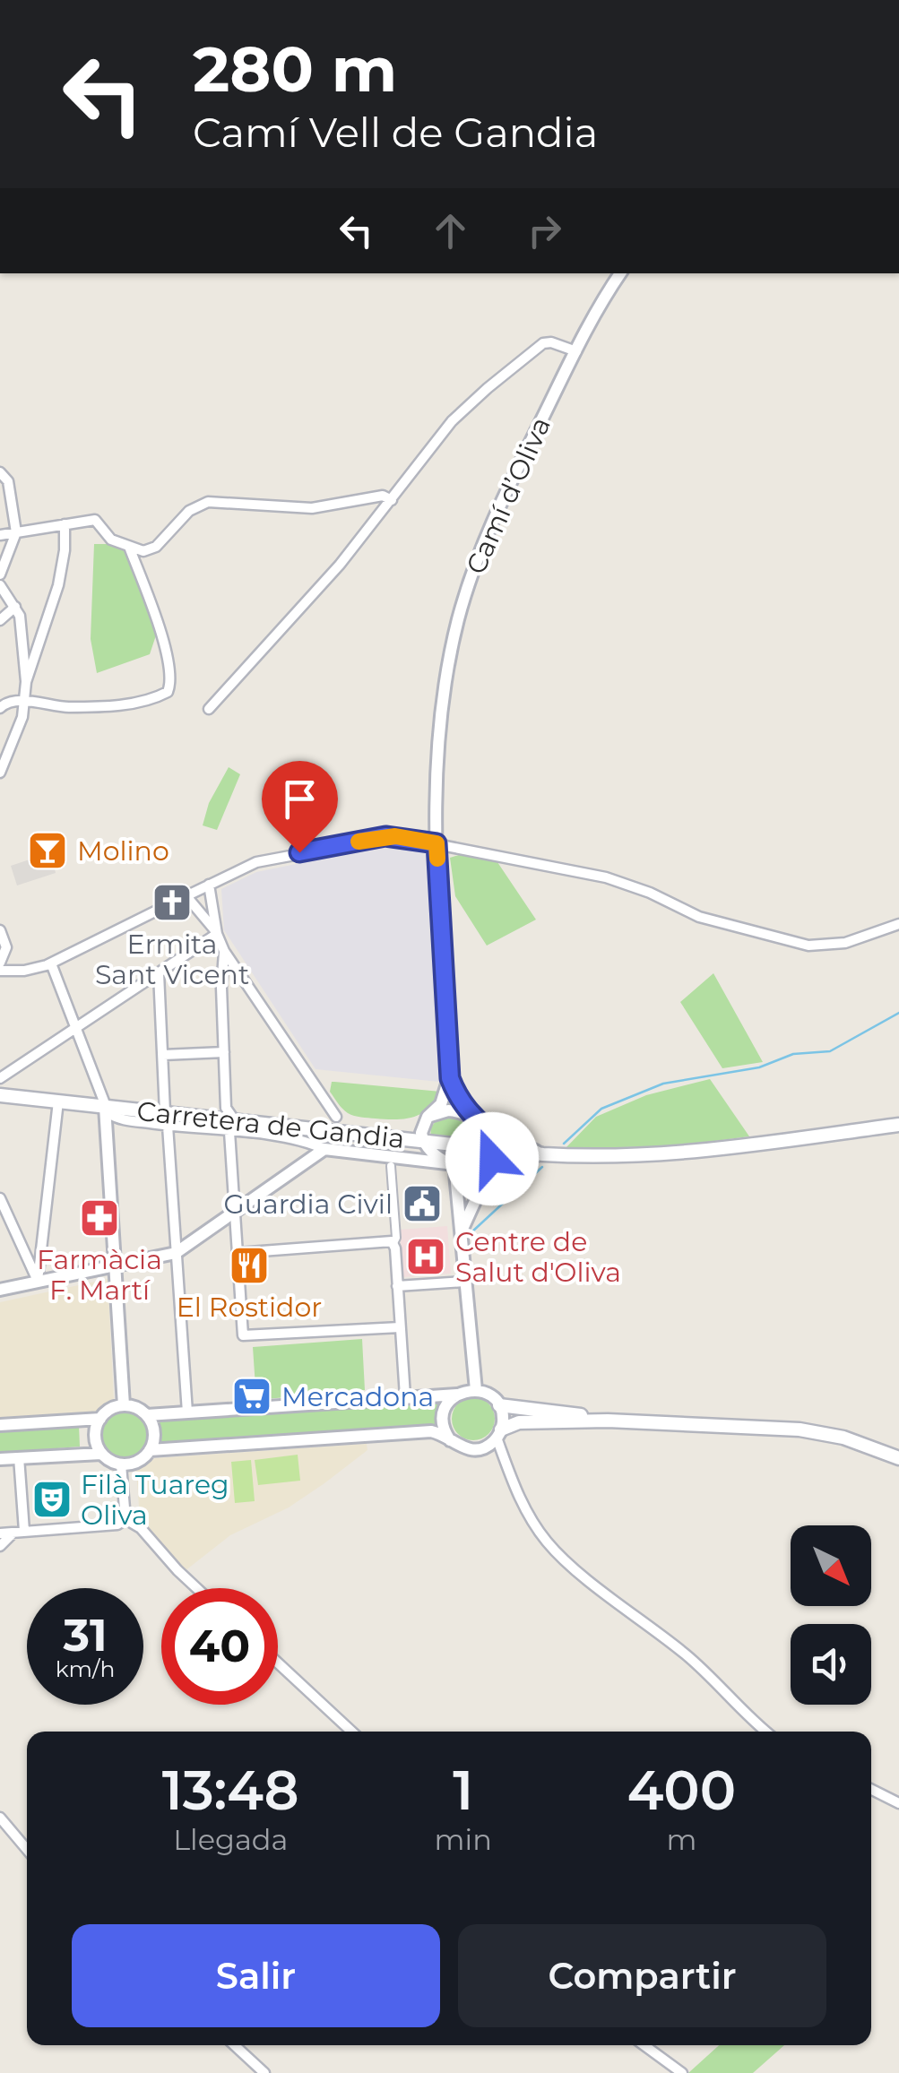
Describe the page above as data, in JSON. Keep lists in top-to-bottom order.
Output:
{
  "streets": {
    "main road": ["Carretera de Gandia"],
    "street": ["Camí d’Oliva"]
  },
  "places": {
    "bar": ["Molino"],
    "church": ["Ermita Sant Vicent"],
    "public building": ["Guardia Civil"],
    "pharmacy": ["Farmàcia F. Martí"],
    "hospital": ["Centre de Salut d'Oliva"],
    "restaurant": ["El Rostidor"],
    "supermarket": ["Mercadona"],
    "theatre": ["Filà Tuareg Oliva"]
  },
  "north": "bottom right",
  "page": {
    "turn": ["280 m", "Camí Vell de Gandia"],
    "speed": "31 km/h",
    "limit": "40",
    "eta": [
      "13:48",
      "Llegada",
      "1",
      "min",
      "400",
      "m"
    ],
    "buttons": ["Salir", "Compartir"]
  }
}
